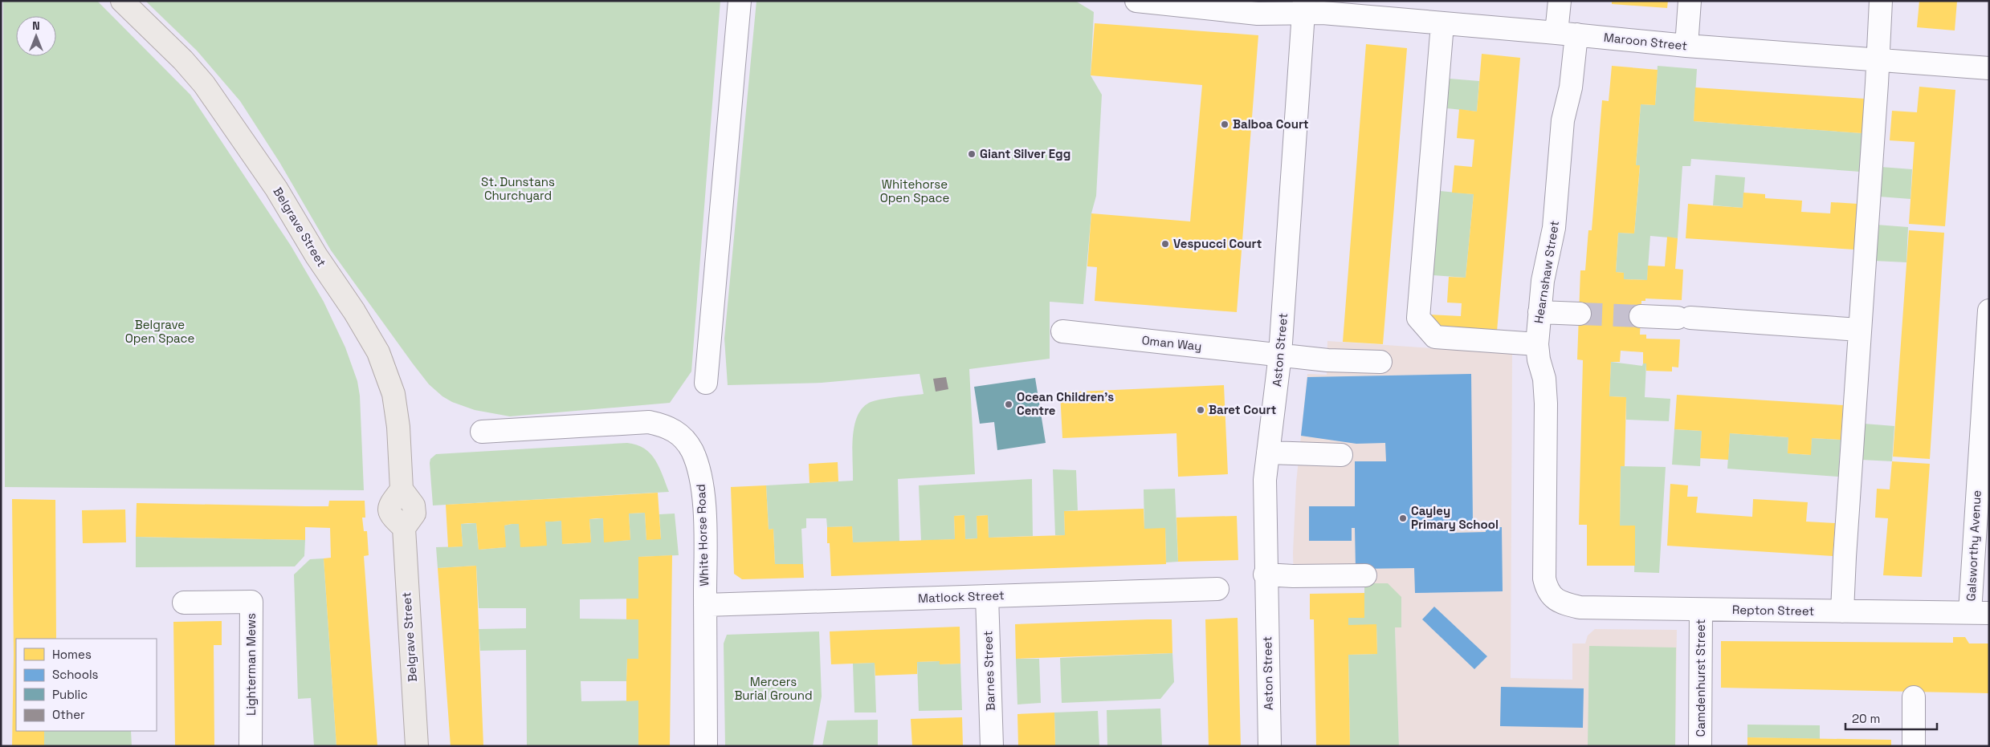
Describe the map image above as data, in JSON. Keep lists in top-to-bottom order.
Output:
{
  "streets": {
    "main road": ["Belgrave Street"],
    "street": [
      "Maroon Street",
      "Hearnshaw Street",
      "Oman Way",
      "Aston Street",
      "White Horse Road",
      "Galsworthy Avenue",
      "Matlock Street",
      "Repton Street",
      "Lighterman Mews",
      "Barnes Street",
      "Camdenhurst Street"
    ]
  },
  "crossings": [
    ["Maroon Street", "Hearnshaw Street"],
    ["Maroon Street", "Aston Street"],
    ["Hearnshaw Street", "Repton Street"],
    ["Oman Way", "Aston Street"],
    ["White Horse Road", "Matlock Street"],
    ["Galsworthy Avenue", "Repton Street"],
    ["Matlock Street", "Barnes Street"],
    ["Repton Street", "Camdenhurst Street"]
  ],
  "parks": [
    "St. Dunstans Churchyard",
    "Whitehorse Open Space",
    "Belgrave Open Space",
    "Mercers Burial Ground"
  ],
  "places": [
    "Balboa Court",
    "Giant Silver Egg",
    "Vespucci Court",
    "Ocean Children's Centre",
    "Baret Court",
    "Cayley Primary School"
  ],
  "legend": [
    "Homes",
    "Schools",
    "Public",
    "Other"
  ],
  "scale_bar": "20 m",
  "north": "top"
}
